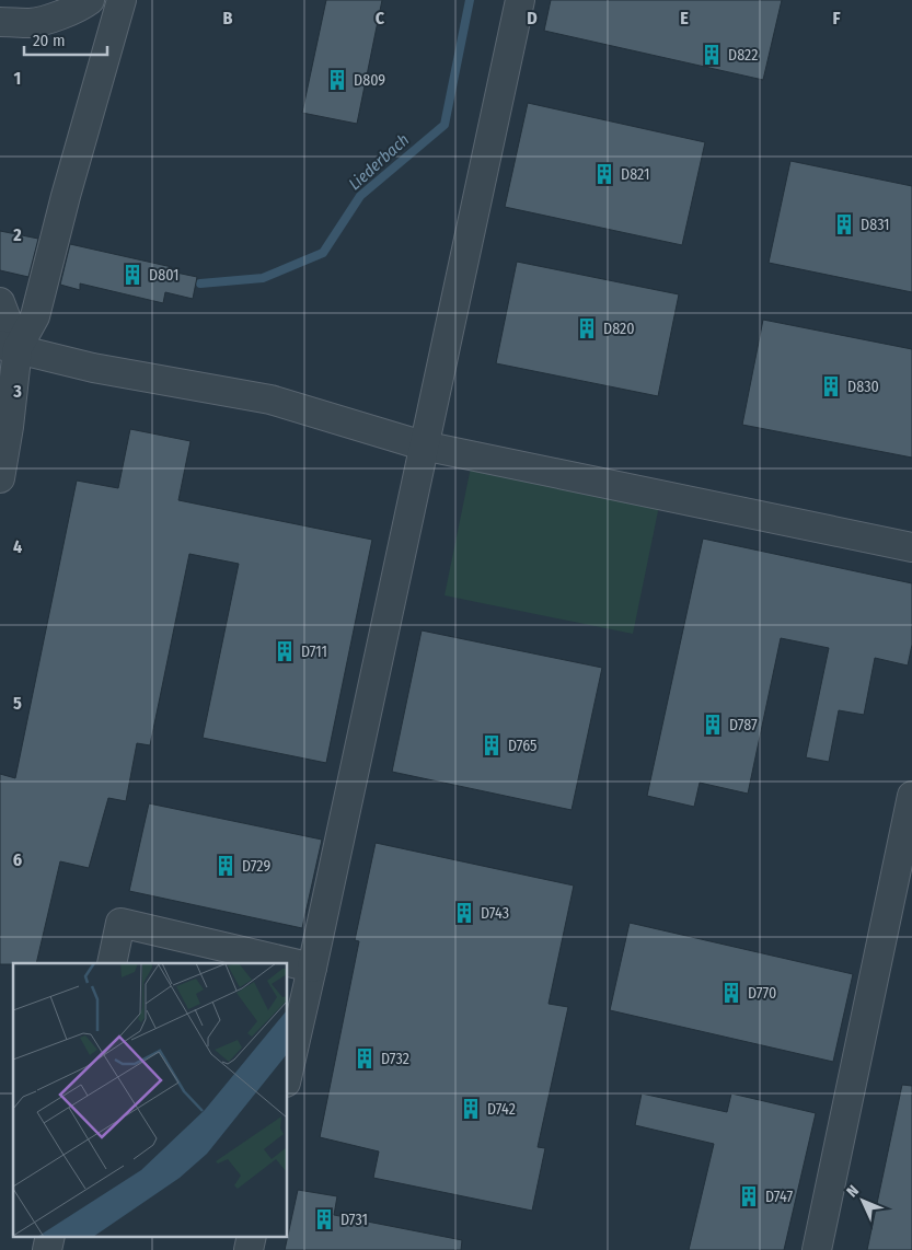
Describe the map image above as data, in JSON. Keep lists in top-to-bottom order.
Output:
{
  "water": ["Liederbach"],
  "places": {
    "building": [
      "D822",
      "D809",
      "D821",
      "D831",
      "D801",
      "D820",
      "D830",
      "D711",
      "D787",
      "D765",
      "D729",
      "D743",
      "D770",
      "D732",
      "D742",
      "D747",
      "D731"
    ]
  },
  "scale_bar": "20 m",
  "north": "top left",
  "grid": {
    "columns": [
      "B",
      "C",
      "D",
      "E",
      "F"
    ],
    "rows": [
      "1",
      "2",
      "3",
      "4",
      "5",
      "6"
    ]
  }
}
